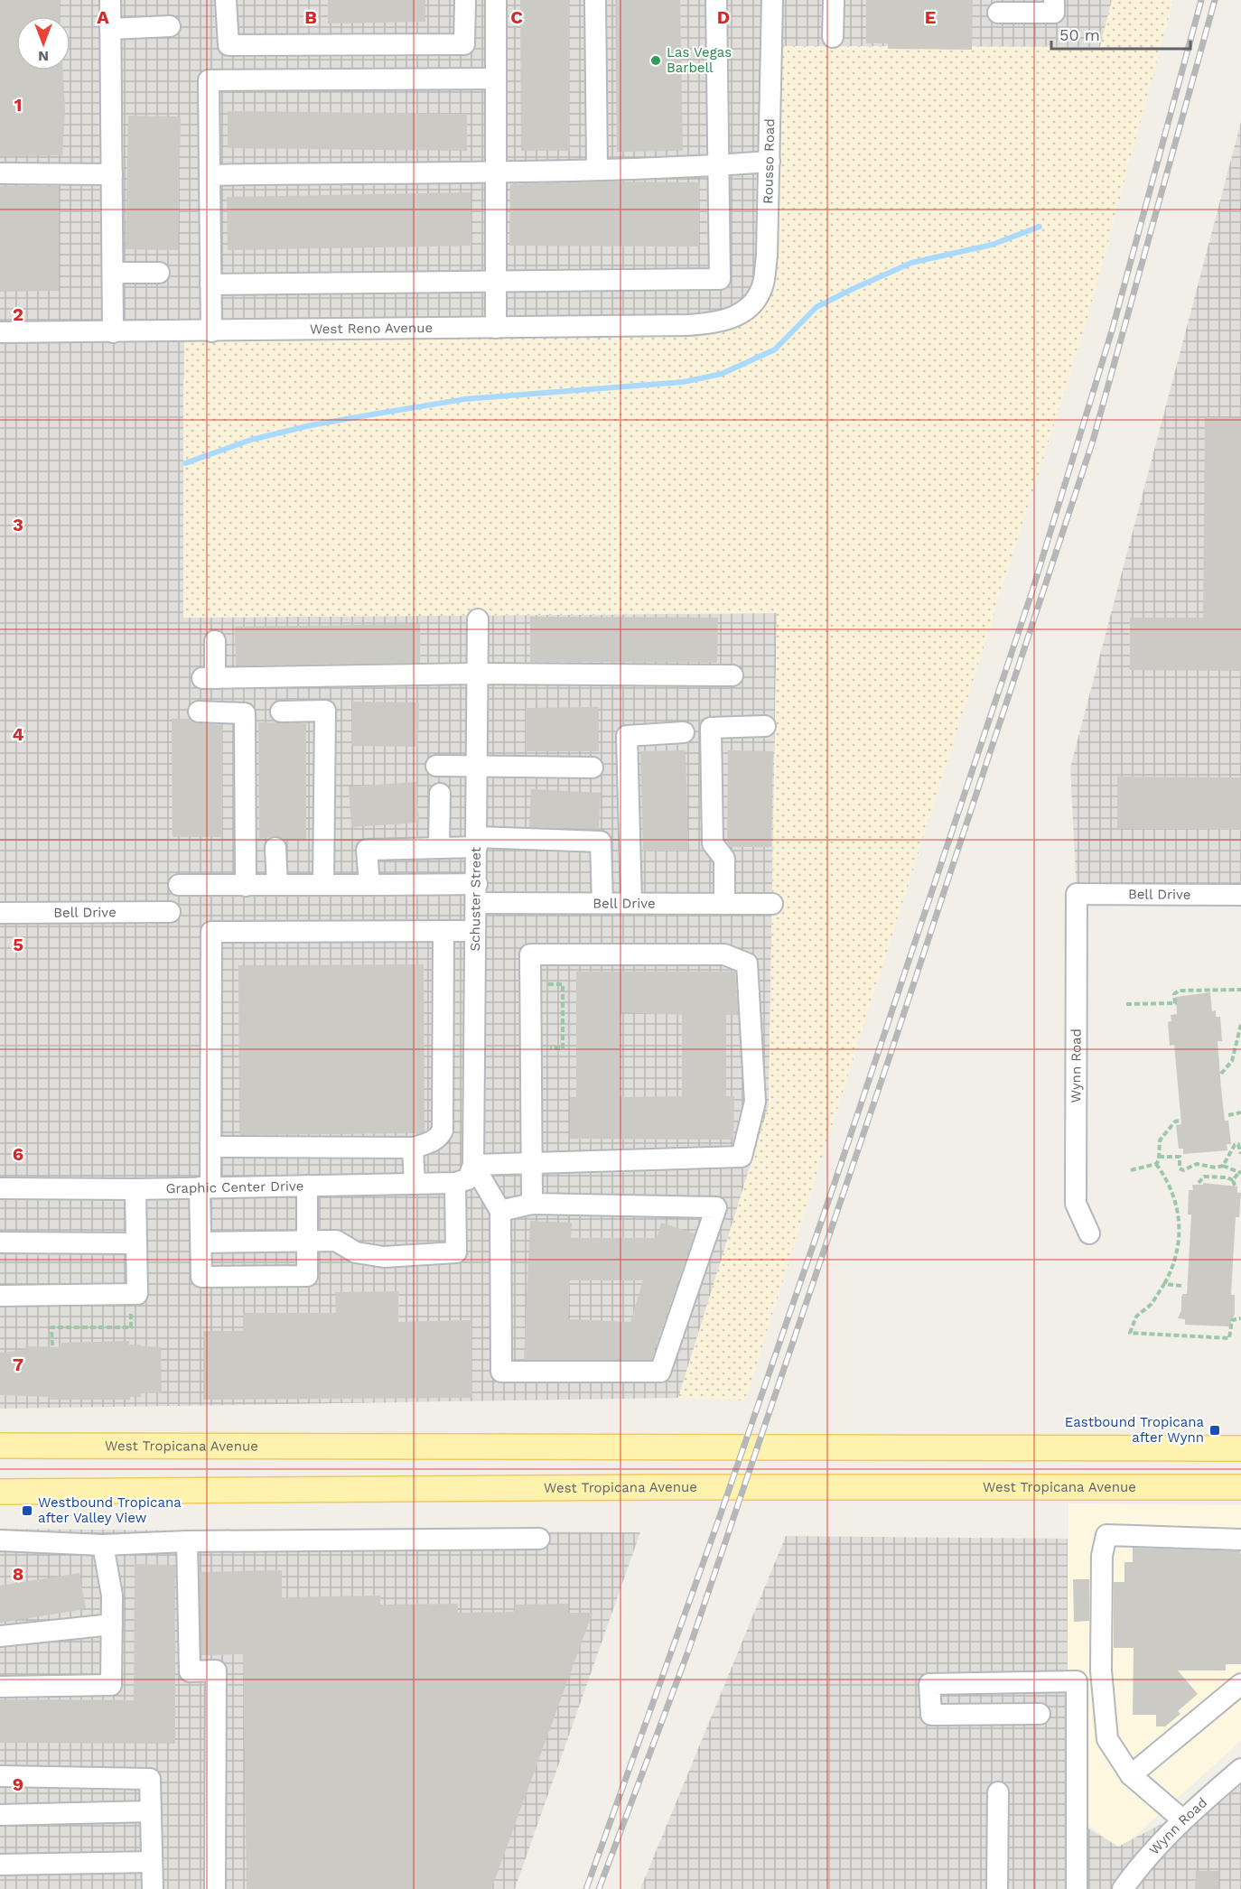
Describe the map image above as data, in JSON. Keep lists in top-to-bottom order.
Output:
{
  "streets": {
    "main road": ["West Tropicana Avenue"],
    "street": [
      "Rousso Road",
      "West Reno Avenue",
      "Bell Drive",
      "Schuster Street",
      "Wynn Road",
      "Graphic Center Drive"
    ]
  },
  "crossings": [
    ["Rousso Road", "West Reno Avenue"],
    ["Bell Drive", "Schuster Street"],
    ["Bell Drive", "Wynn Road"],
    ["Schuster Street", "Graphic Center Drive"]
  ],
  "places": {
    "other": ["Las Vegas Barbell"],
    "transit": ["Eastbound Tropicana after Wynn", "Westbound Tropicana after Valley View"]
  },
  "scale_bar": "50 m",
  "north": "bottom",
  "grid": {
    "columns": [
      "A",
      "B",
      "C",
      "D",
      "E"
    ],
    "rows": [
      "1",
      "2",
      "3",
      "4",
      "5",
      "6",
      "7",
      "8",
      "9"
    ]
  }
}
